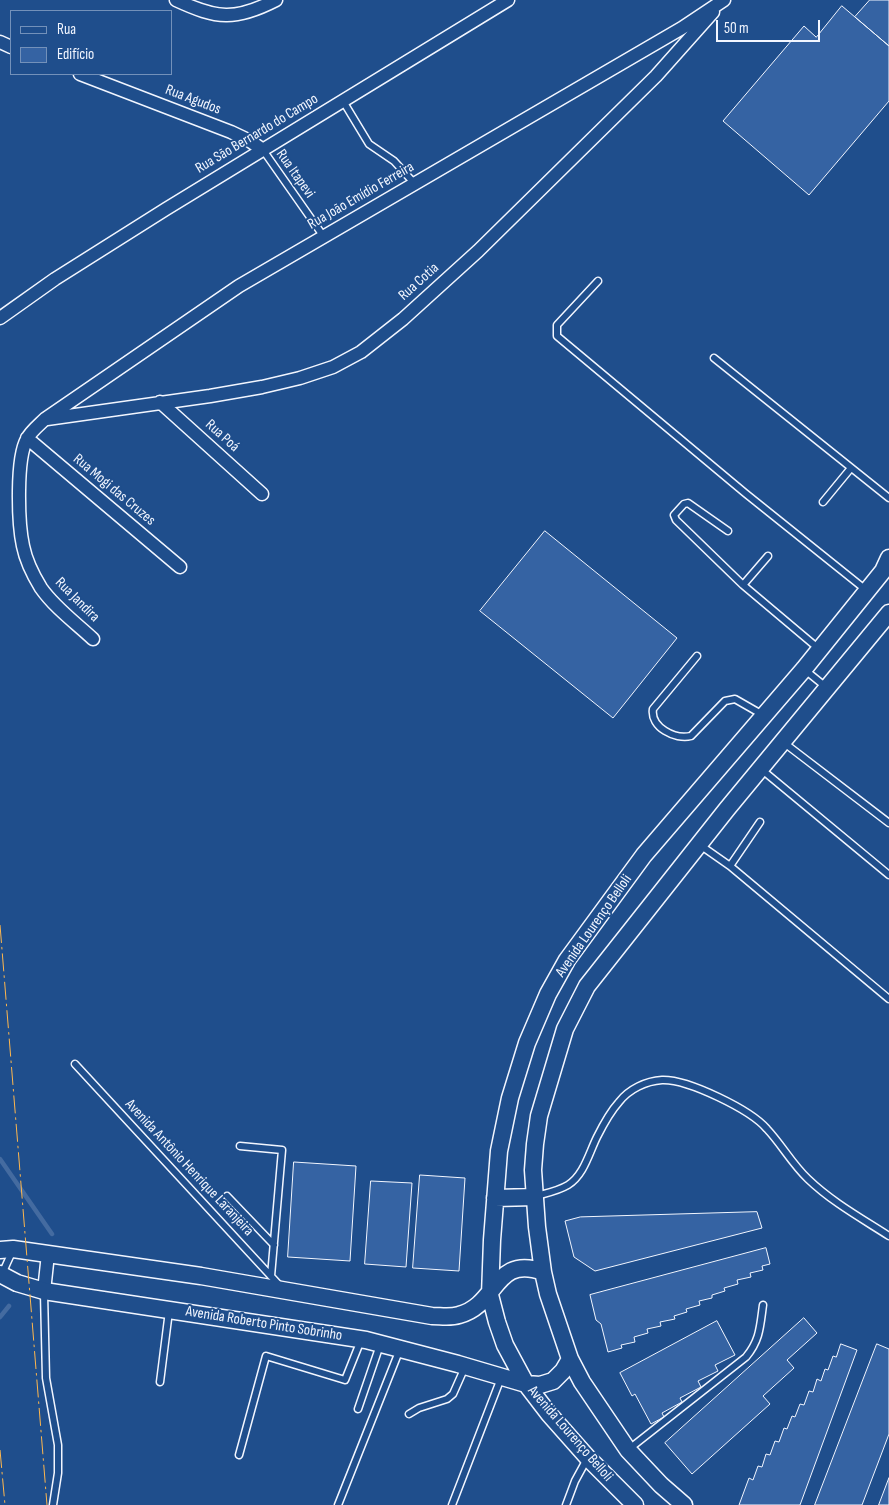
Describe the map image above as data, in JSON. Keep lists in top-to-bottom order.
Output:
{
  "streets": {
    "street": [
      "Rua Agudos",
      "Rua São Bernardo do Campo",
      "Rua João Emídio Ferreira",
      "Rua Cotia",
      "Rua Poá",
      "Rua Mogi das Cruzes",
      "Rua Jandira",
      "Avenida Lourenço Belloli",
      "Avenida Roberto Pinto Sobrinho"
    ],
    "lane": ["Rua Itapevi", "Avenida Antônio Henrique Laranjeira"]
  },
  "crossings": [
    ["Rua Agudos", "Rua São Bernardo do Campo"],
    ["Rua Agudos", "Rua Itapevi"],
    ["Rua São Bernardo do Campo", "Rua Itapevi"],
    ["Rua Itapevi", "Rua João Emídio Ferreira"],
    ["Rua João Emídio Ferreira", "Rua Cotia"],
    ["Rua João Emídio Ferreira", "Rua Mogi das Cruzes"],
    ["Rua João Emídio Ferreira", "Rua Jandira"],
    ["Rua Cotia", "Rua Poá"],
    ["Rua Mogi das Cruzes", "Rua Jandira"],
    ["Avenida Lourenço Belloli", "Avenida Roberto Pinto Sobrinho"]
  ],
  "legend": ["Rua", "Edifício"],
  "scale_bar": "50 m"
}
